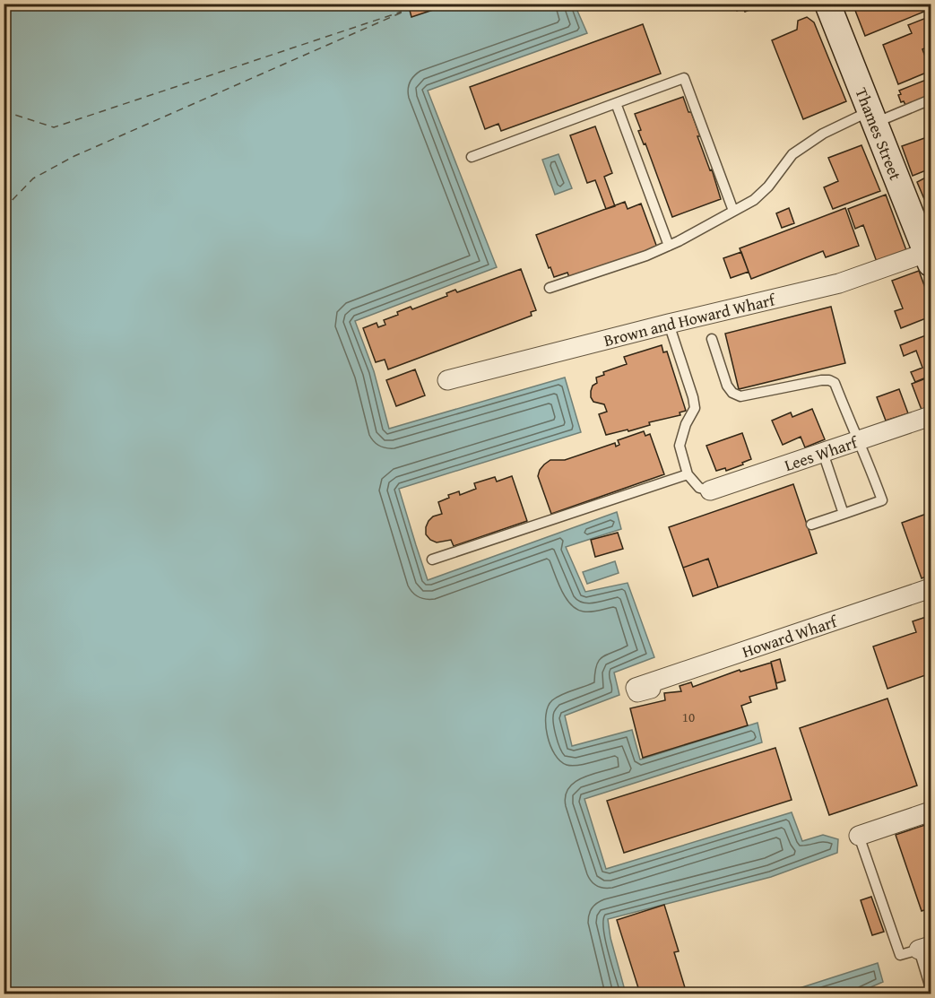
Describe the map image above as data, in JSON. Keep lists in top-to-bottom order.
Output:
{
  "streets": {
    "main road": ["Thames Street"],
    "street": ["Brown and Howard Wharf", "Lees Wharf", "Howard Wharf"]
  },
  "crossings": [
    ["Thames Street", "Brown and Howard Wharf"]
  ],
  "house_numbers": ["10"]
}
